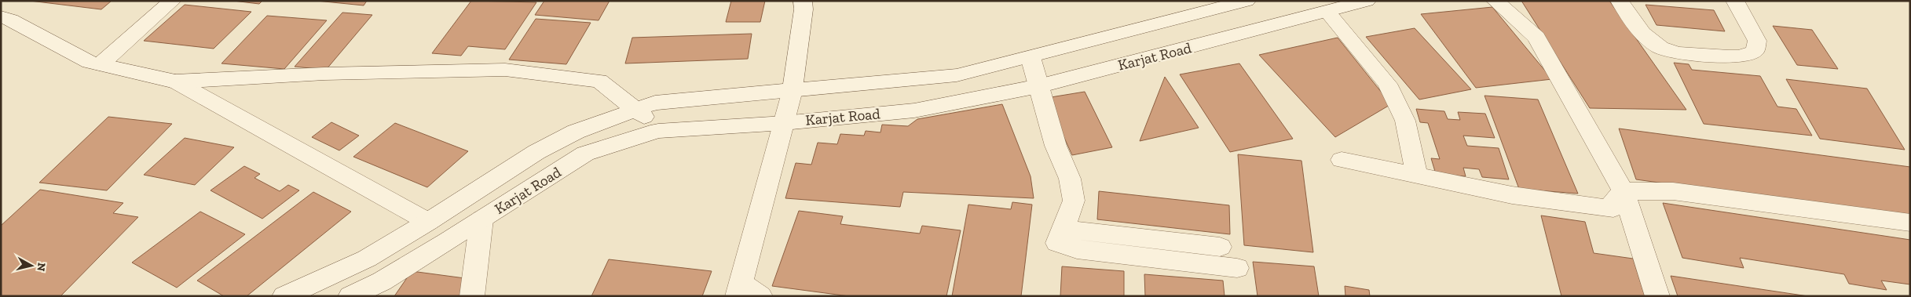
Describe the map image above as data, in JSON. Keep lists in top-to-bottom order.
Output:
{
  "streets": {
    "street": ["Karjat Road"]
  },
  "north": "right"
}
